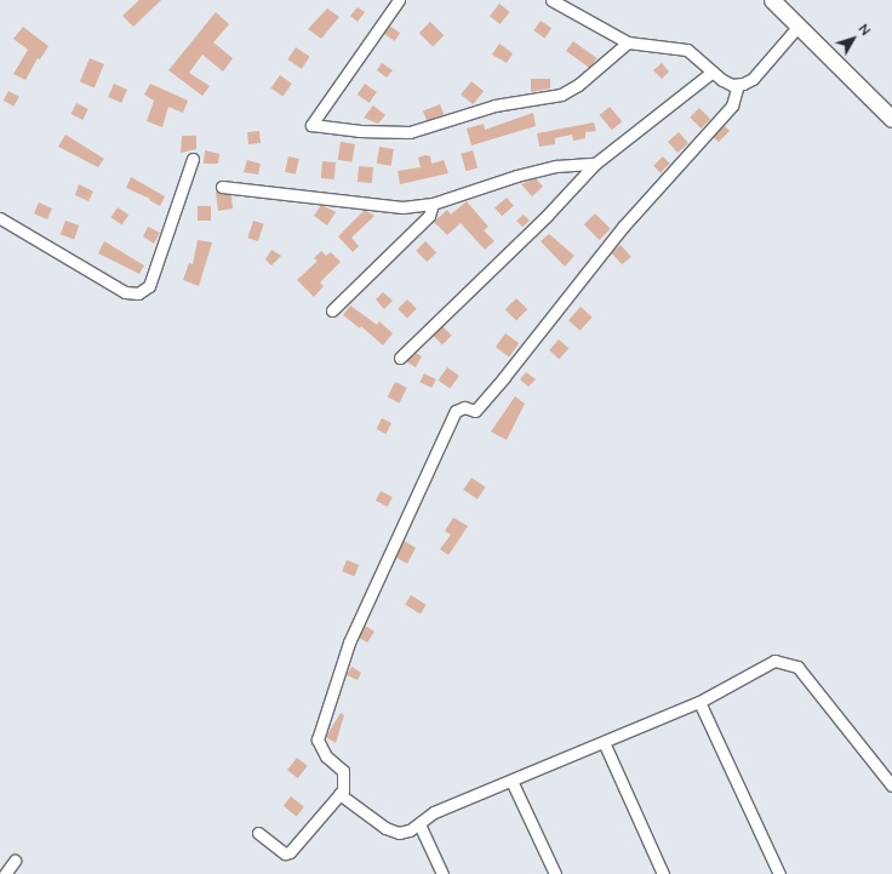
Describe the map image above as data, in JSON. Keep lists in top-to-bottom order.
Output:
{
  "north": "top right"
}
